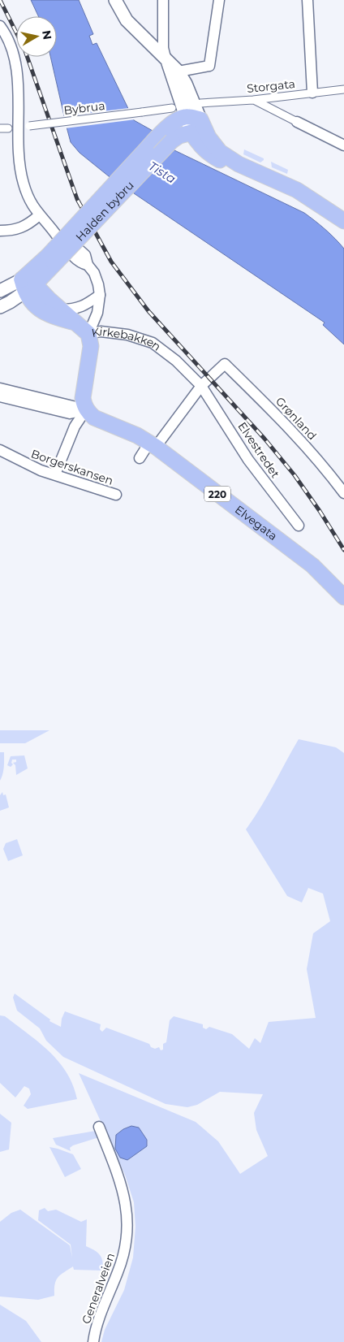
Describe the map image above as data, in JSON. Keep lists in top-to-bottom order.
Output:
{
  "streets": {
    "main road": [
      "Halden bybru",
      "Kirkebakken",
      "220",
      "Elvegata"
    ],
    "street": [
      "Storgata",
      "Bybrua",
      "Grønland",
      "Elvestredet",
      "Borgerskansen",
      "Generalveien"
    ]
  },
  "crossings": [
    ["Kirkebakken", "Grønland"],
    ["Kirkebakken", "Elvestredet"],
    ["Kirkebakken", "Elvegata"],
    ["Grønland", "Elvestredet"]
  ],
  "water": ["Tista"],
  "north": "right"
}
